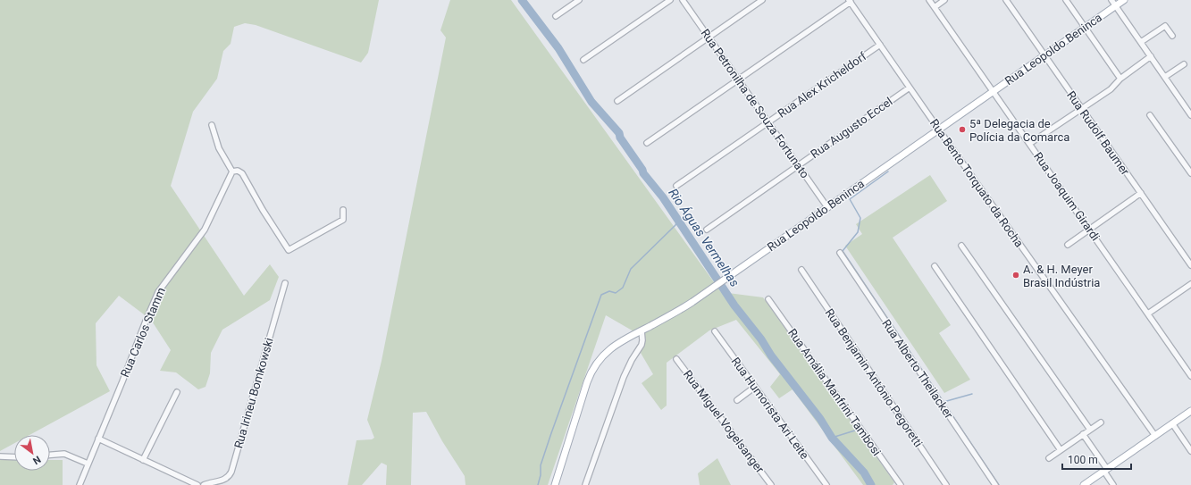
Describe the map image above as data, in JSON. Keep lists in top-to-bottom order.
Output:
{
  "streets": {
    "main road": ["Rua Leopoldo Beninca"],
    "street": [
      "Rua Alex Kricheldorf",
      "Rua Petronilha de Souza Fortunato",
      "Rua Augusto Eccel",
      "Rua Rudolf Baumer",
      "Rua Bento Torquato da Rocha",
      "Rua Joaquim Girardi",
      "Rua Carlos Stamm",
      "Rua Alberto Theilacker",
      "Rua Benjamin Antônio Pegoretti",
      "Rua Amália Manfrini Tambosi",
      "Rua Irineu Bomkowski",
      "Rua Humorista Ari Leite",
      "Rua Miguel Vogelsanger"
    ]
  },
  "crossings": [
    ["Rua Leopoldo Beninca", "Rua Petronilha de Souza Fortunato"],
    ["Rua Leopoldo Beninca", "Rua Rudolf Baumer"],
    ["Rua Leopoldo Beninca", "Rua Bento Torquato da Rocha"],
    ["Rua Leopoldo Beninca", "Rua Joaquim Girardi"],
    ["Rua Alex Kricheldorf", "Rua Petronilha de Souza Fortunato"],
    ["Rua Alex Kricheldorf", "Rua Bento Torquato da Rocha"],
    ["Rua Petronilha de Souza Fortunato", "Rua Augusto Eccel"],
    ["Rua Augusto Eccel", "Rua Bento Torquato da Rocha"]
  ],
  "water": ["Rio Águas Vermelhas"],
  "places": ["5ª Delegacia de Polícia da Comarca", "A. & H. Meyer Brasil Indústria"],
  "scale_bar": "100 m",
  "north": "bottom right"
}
